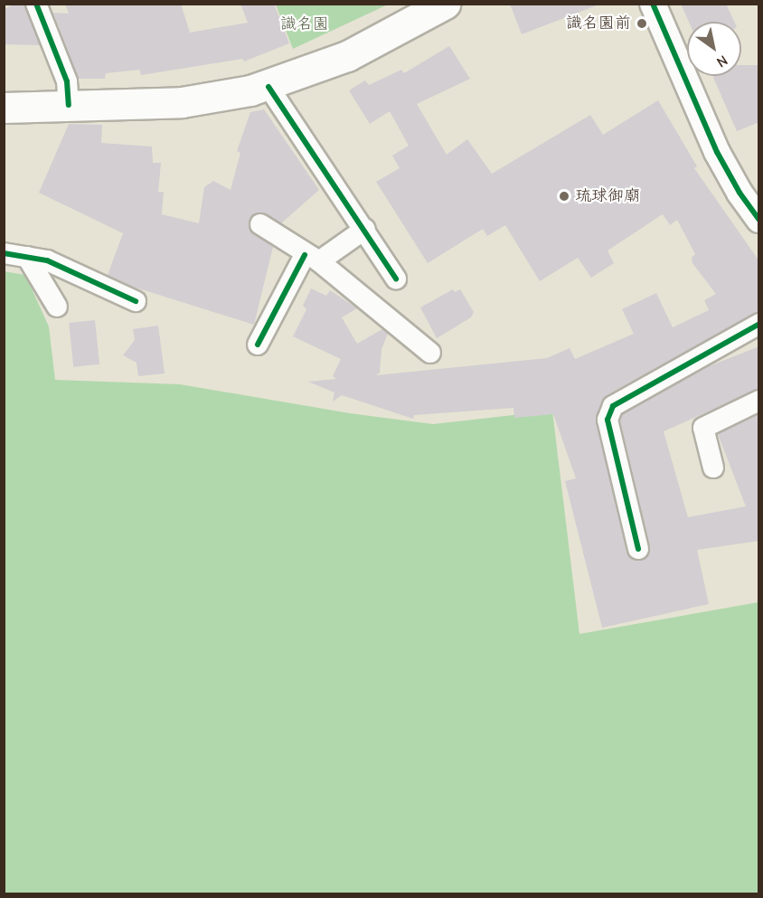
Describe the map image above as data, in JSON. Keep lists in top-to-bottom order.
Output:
{
  "parks": ["識名園"],
  "places": ["識名園前", "琉球御廟"],
  "north": "bottom right"
}
